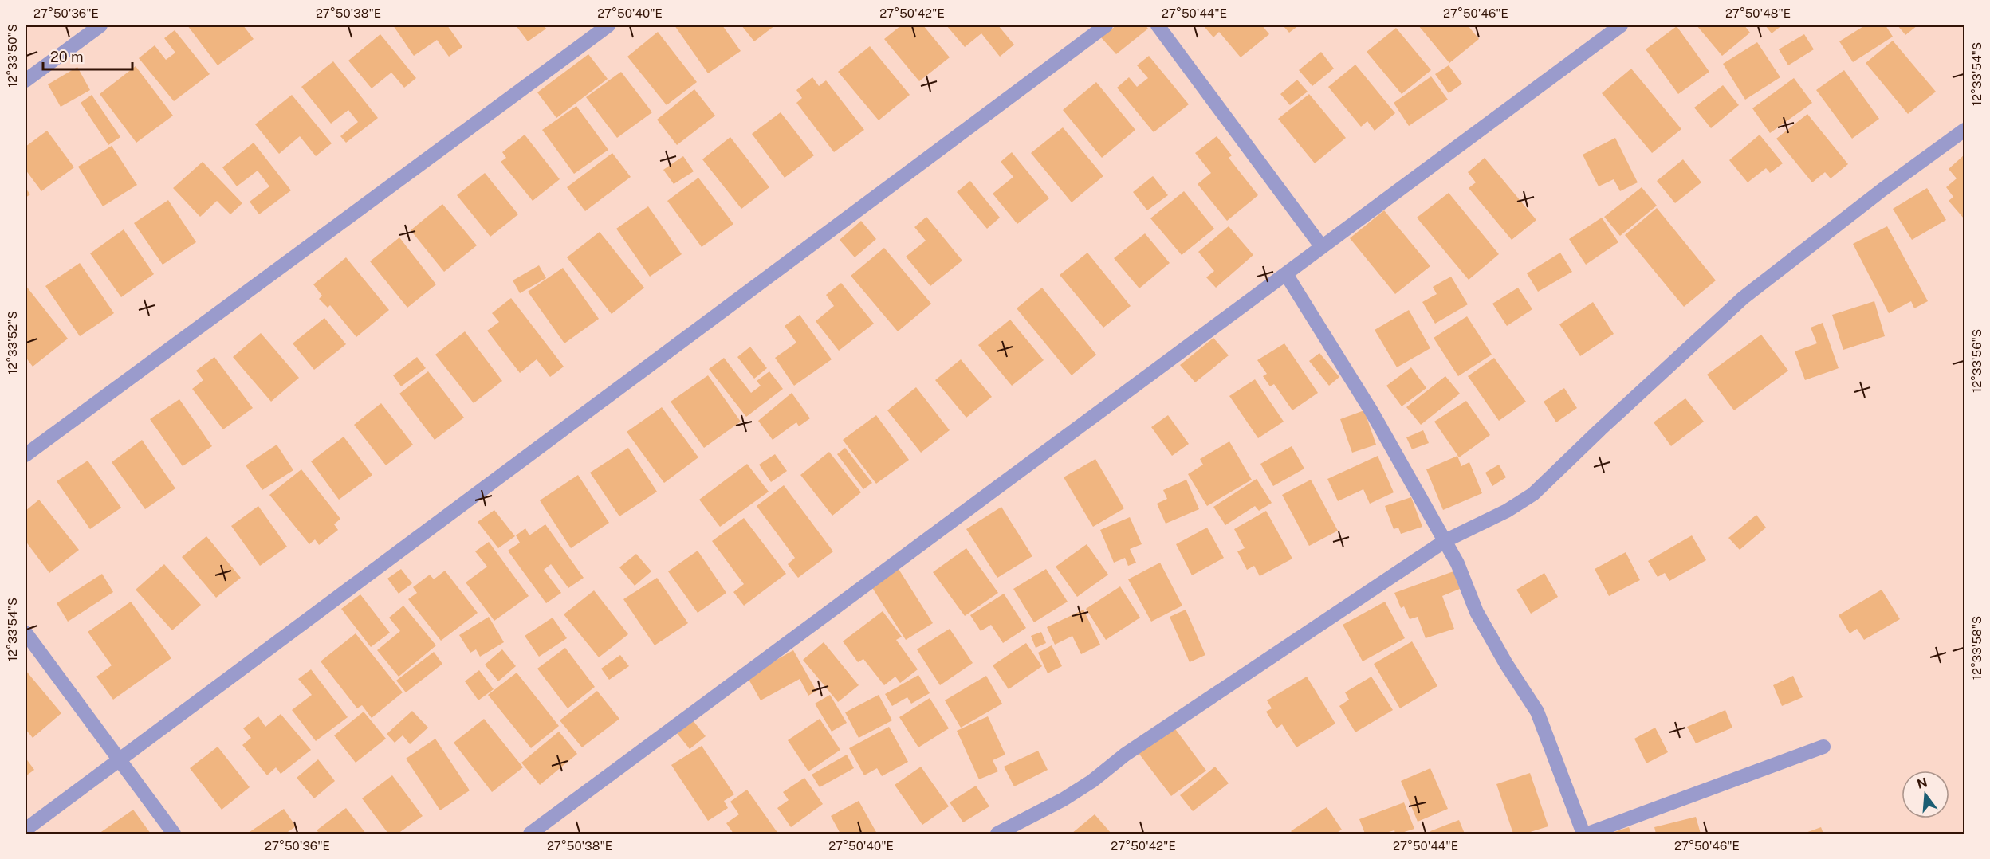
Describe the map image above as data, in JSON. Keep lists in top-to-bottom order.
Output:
{
  "scale_bar": "20 m",
  "north": "top",
  "coordinates": [
    "27°50'36\"E",
    "27°50'38\"E",
    "27°50'40\"E",
    "27°50'42\"E",
    "27°50'44\"E",
    "27°50'46\"E",
    "27°50'48\"E",
    "12°33'50\"S",
    "12°33'54\"S",
    "12°33'52\"S",
    "12°33'56\"S",
    "12°33'58\"S"
  ]
}
